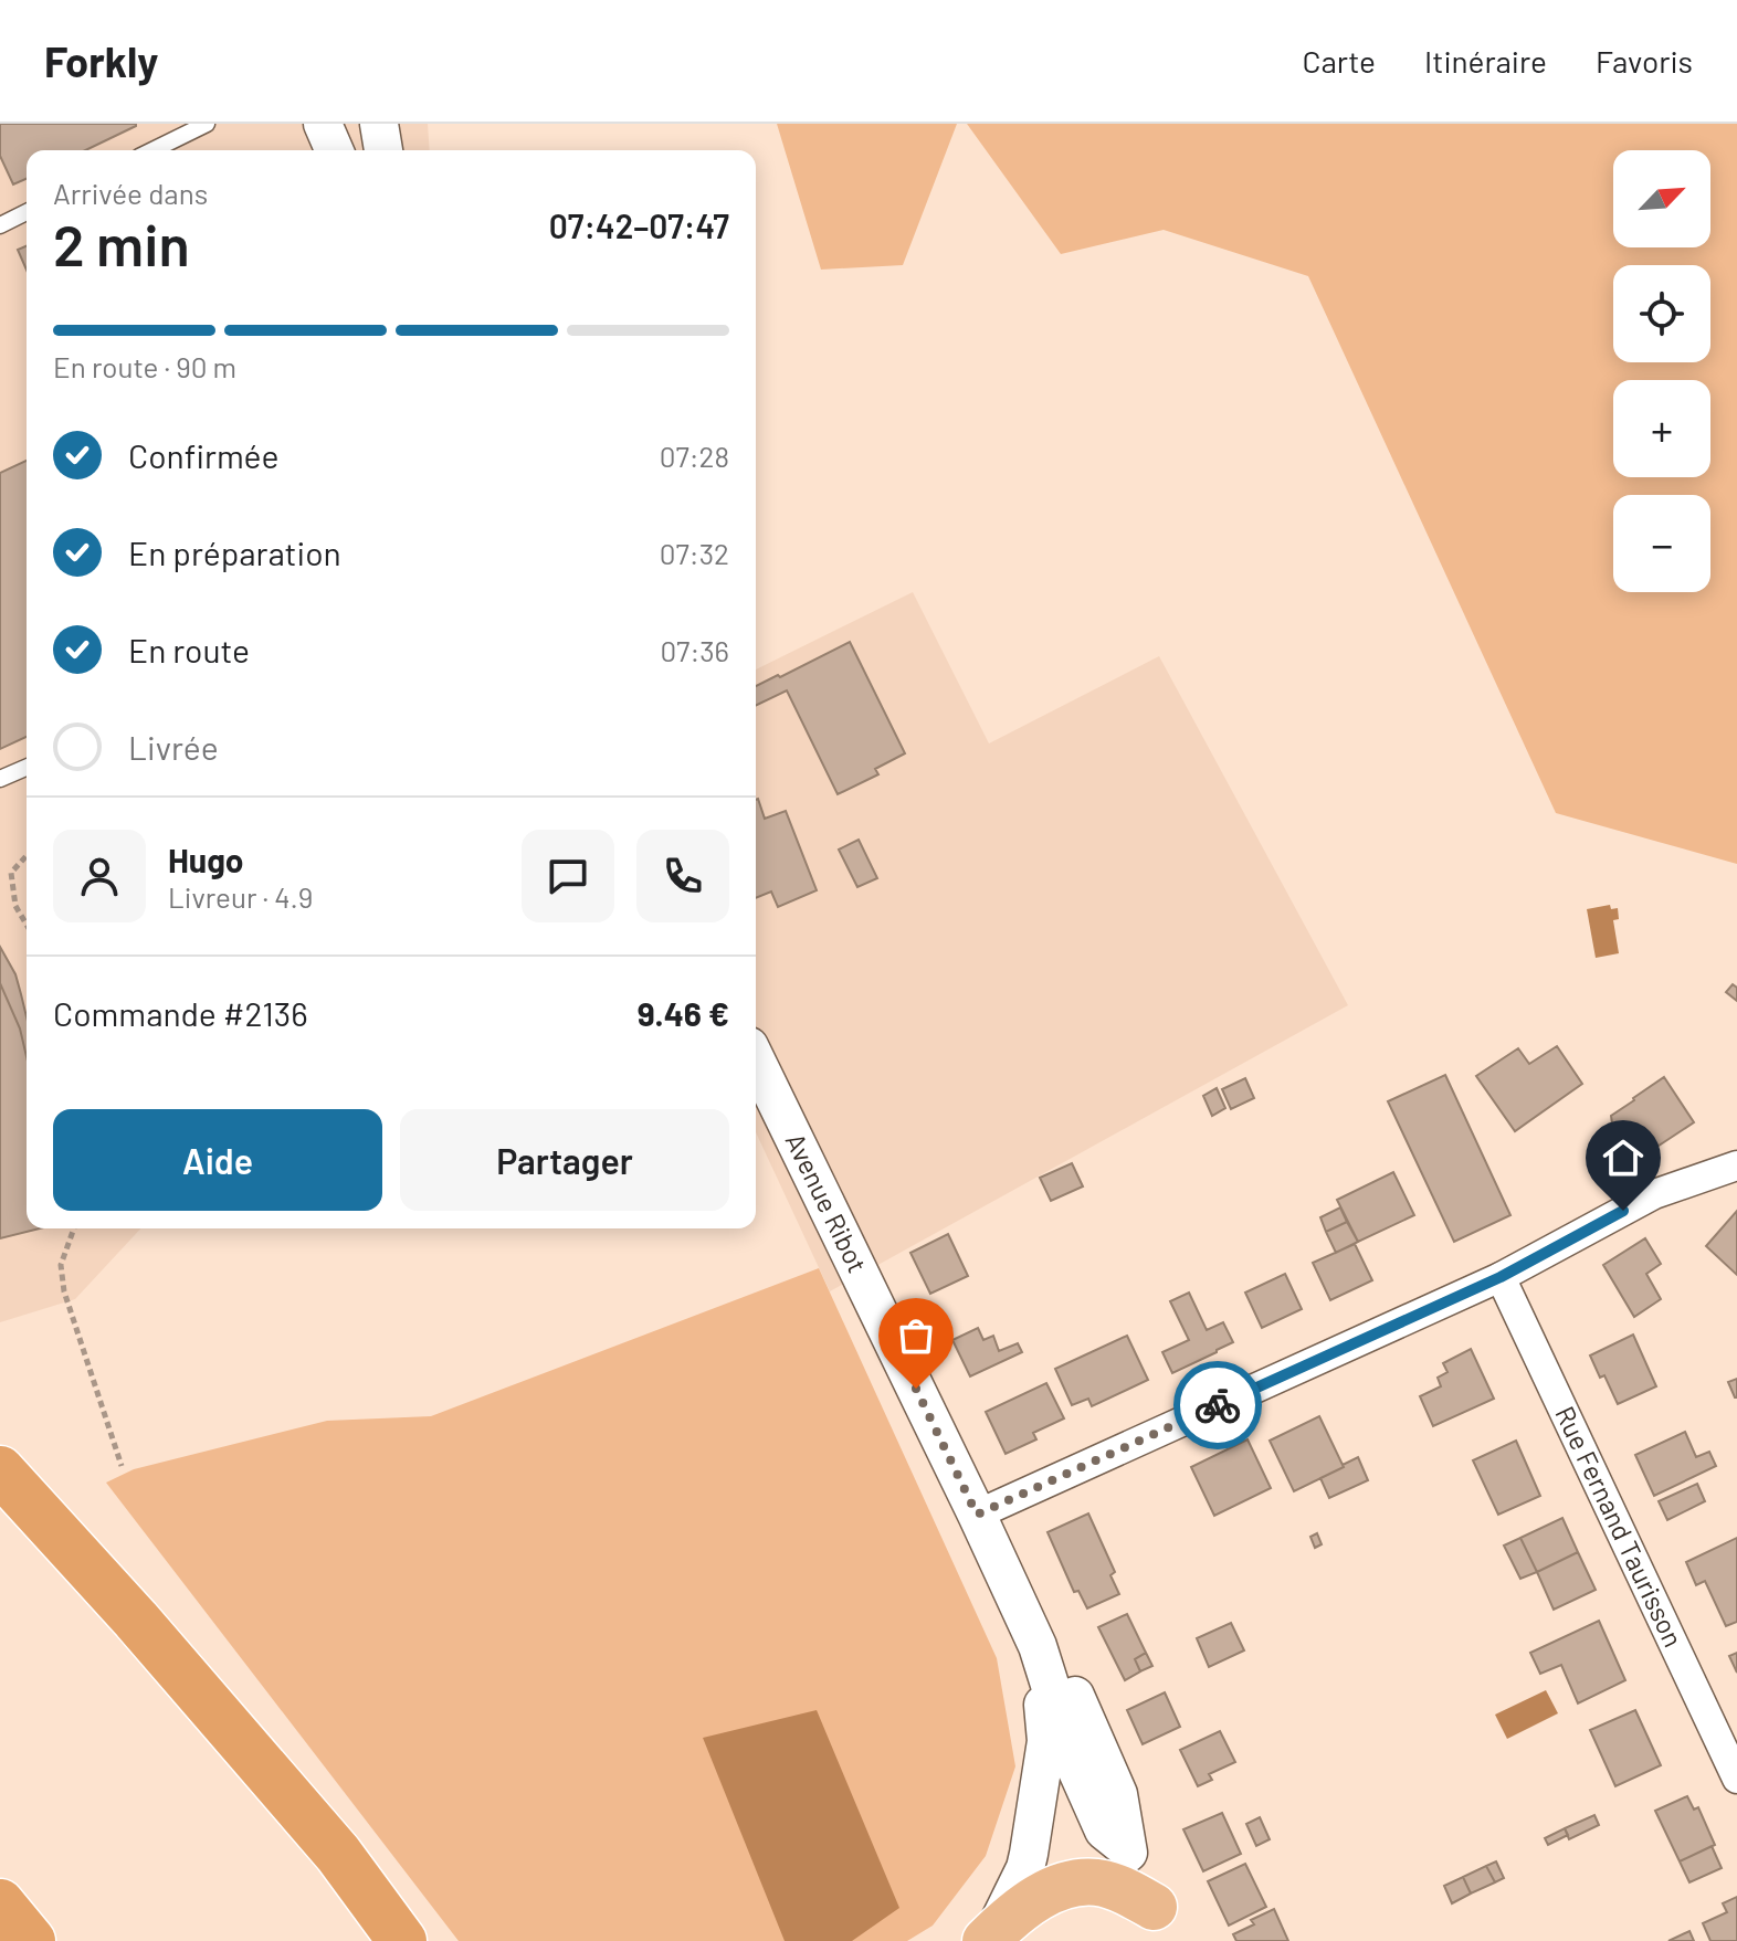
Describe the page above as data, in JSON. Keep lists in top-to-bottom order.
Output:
{
  "streets": {
    "street": ["Avenue Ribot", "Rue Fernand Taurisson"]
  },
  "north": "top right",
  "page": {
    "header": "Forkly",
    "nav": ["Carte", "Itinéraire", "Favoris"],
    "map_buttons": ["+", "−"],
    "heading": ["2 min", "Arrivée dans", "07:42–07:47"],
    "panel": [
      "Hugo",
      "Livreur · 4.9",
      "Commande #2136",
      "9.46 €"
    ],
    "bar": "En route · 90 m",
    "list": [
      ["Confirmée", "07:28"],
      ["En préparation", "07:32"],
      ["En route", "07:36"],
      "Livrée"
    ],
    "buttons": ["Aide", "Partager"]
  }
}
